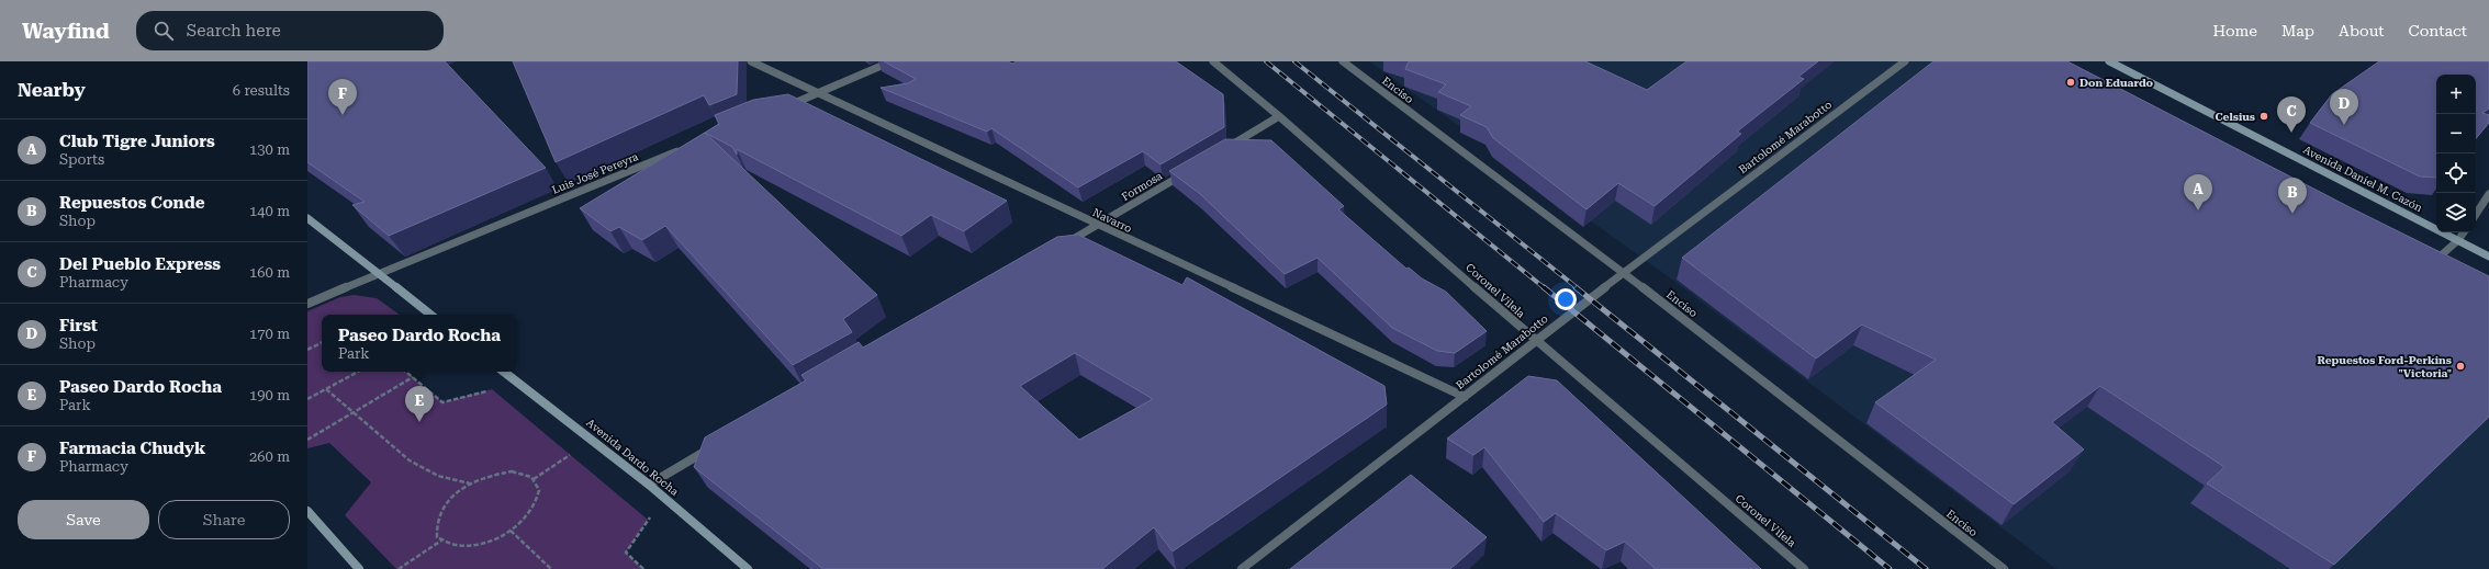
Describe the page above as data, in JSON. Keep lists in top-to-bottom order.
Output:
{
  "streets": {
    "main road": ["Avenida Daniel M. Cazón", "Avenida Dardo Rocha"],
    "street": [
      "Enciso",
      "Bartolomé Marabotto",
      "Luis José Pereyra",
      "Formosa",
      "Navarro",
      "Coronel Vilela"
    ]
  },
  "crossings": [
    ["Enciso", "Bartolomé Marabotto"],
    ["Bartolomé Marabotto", "Navarro"],
    ["Bartolomé Marabotto", "Coronel Vilela"],
    ["Formosa", "Navarro"]
  ],
  "places": ["Don Eduardo", "Celsius", "Repuestos Ford-Perkins \"Victoria\""],
  "page": {
    "header": "Wayfind",
    "search": "Search here",
    "nav": [
      "Home",
      "Map",
      "About",
      "Contact"
    ],
    "heading": ["Nearby", "6 results"],
    "map_buttons": ["+", "−"],
    "pins": [
      "F",
      "D",
      "C",
      "A",
      "B",
      "E"
    ],
    "list": [
      {
        "mark": "A",
        "name": "Club Tigre Juniors",
        "note": "Sports",
        "value": "130 m"
      },
      {
        "mark": "B",
        "name": "Repuestos Conde",
        "note": "Shop",
        "value": "140 m"
      },
      {
        "mark": "C",
        "name": "Del Pueblo Express",
        "note": "Pharmacy",
        "value": "160 m"
      },
      {
        "mark": "D",
        "name": "First",
        "note": "Shop",
        "value": "170 m"
      },
      {
        "mark": "E",
        "name": "Paseo Dardo Rocha",
        "note": "Park",
        "value": "190 m"
      },
      {
        "mark": "F",
        "name": "Farmacia Chudyk",
        "note": "Pharmacy",
        "value": "260 m"
      }
    ],
    "popup": ["Paseo Dardo Rocha", "Park"],
    "buttons": ["Save", "Share"]
  }
}
